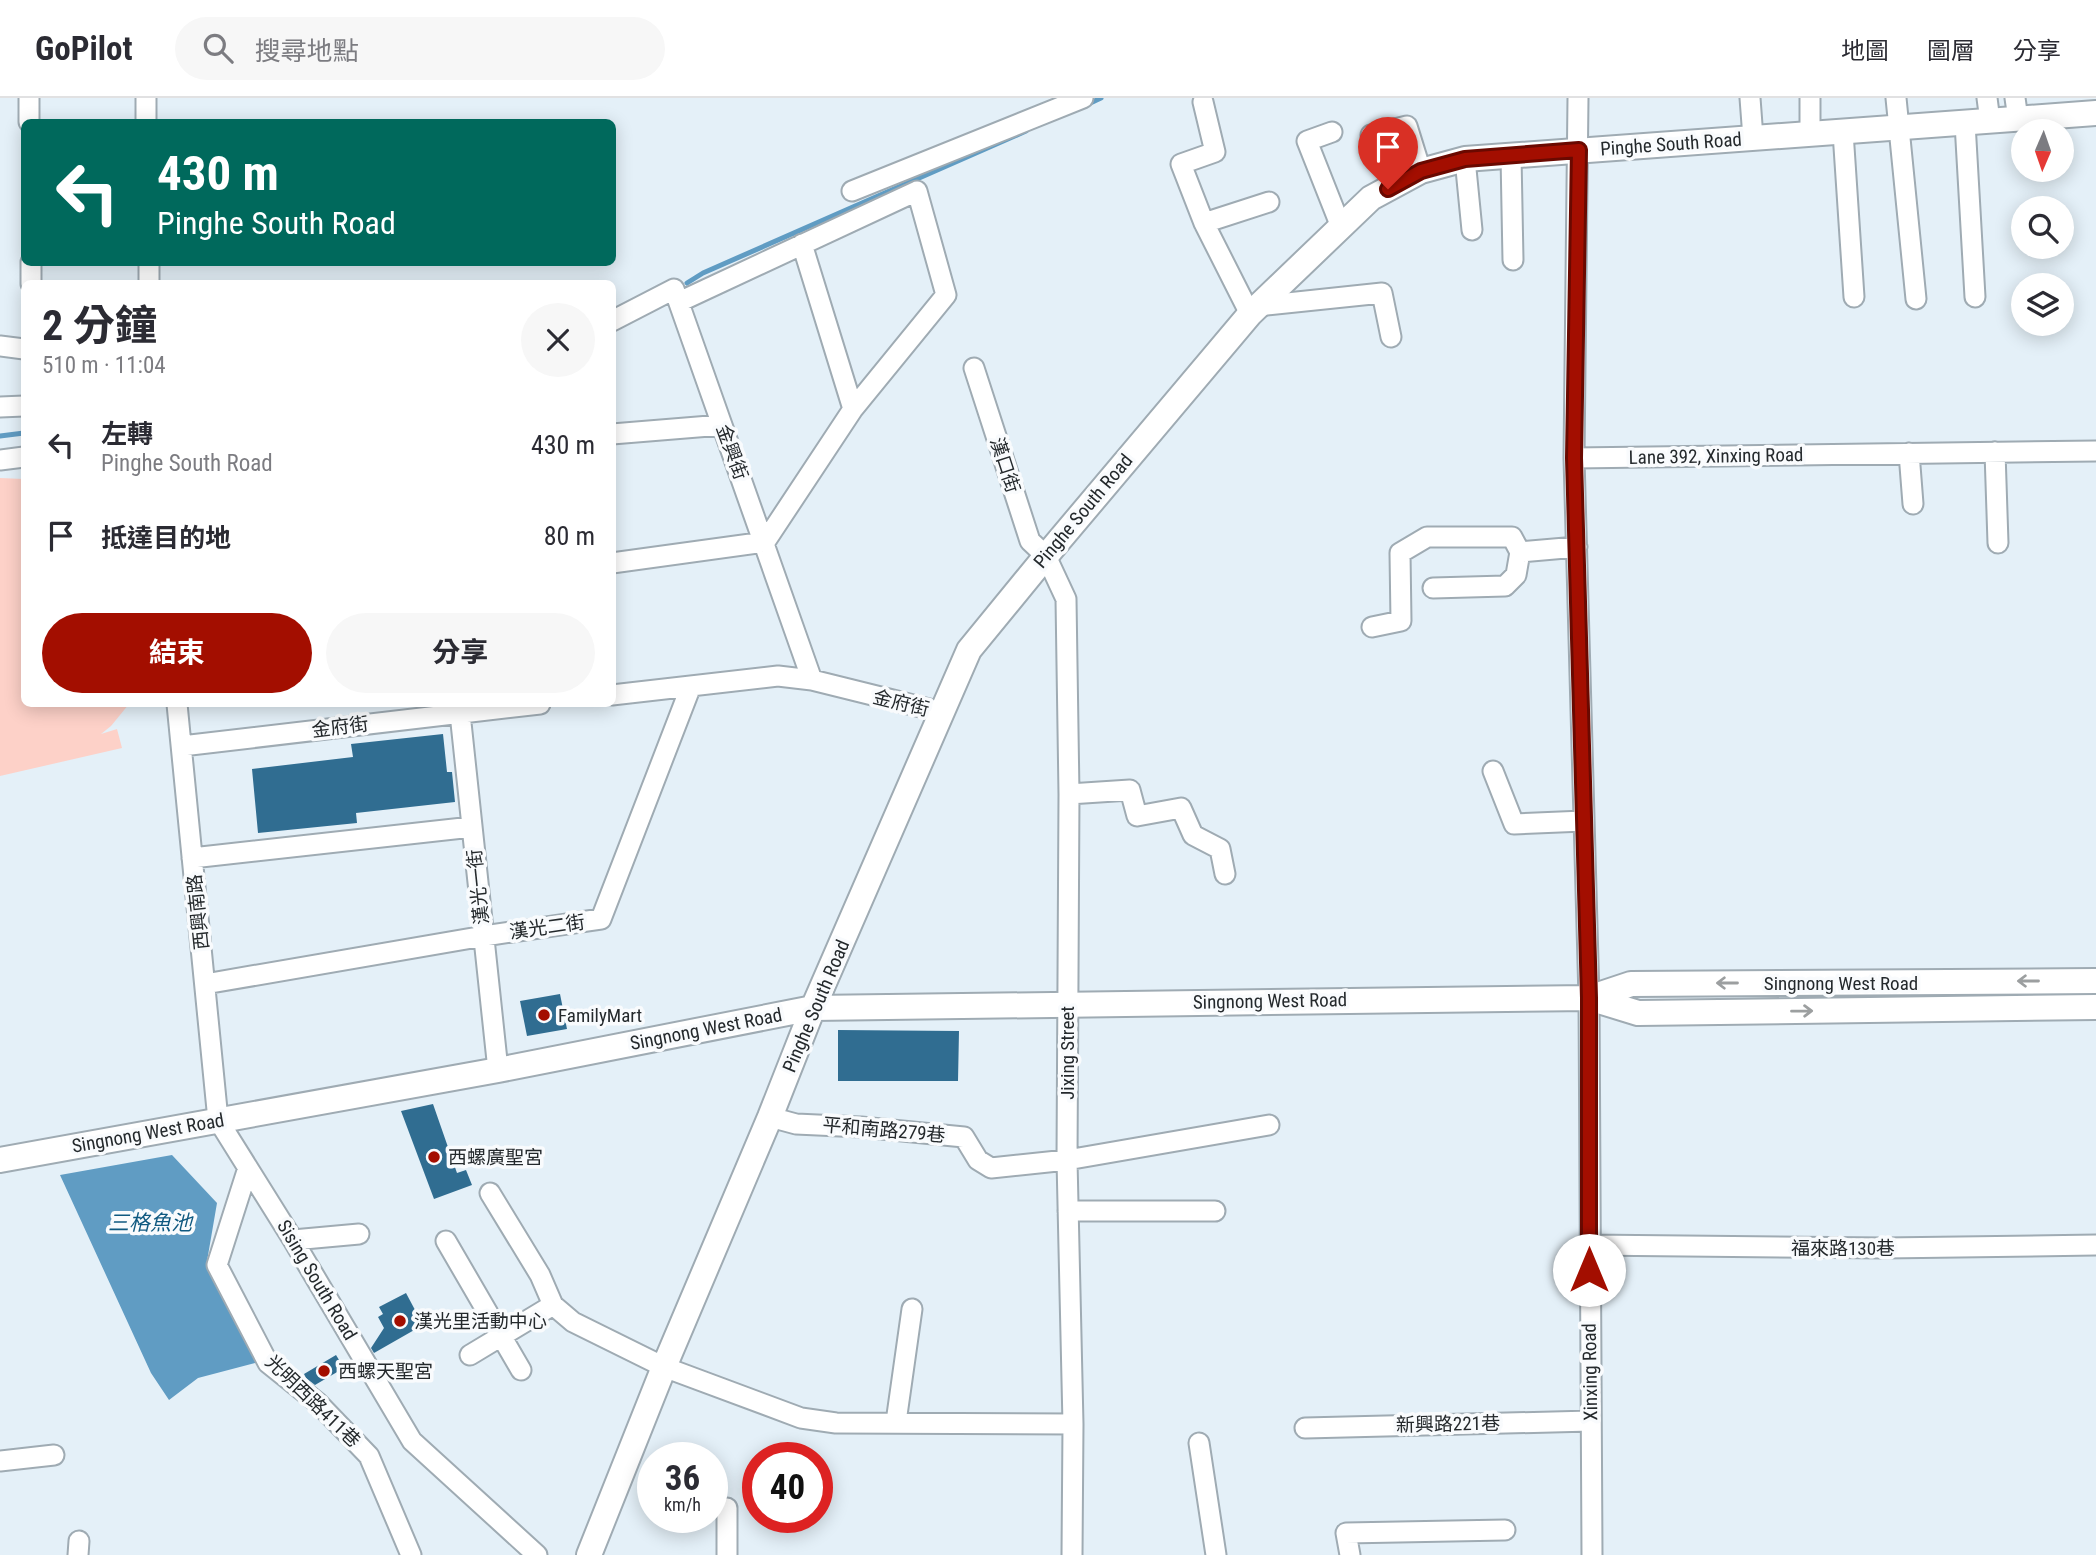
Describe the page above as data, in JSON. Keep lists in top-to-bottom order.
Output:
{
  "streets": {
    "main road": ["Pinghe South Road", "Singnong West Road"],
    "street": [
      "金興街",
      "Lane 392, Xinxing Road",
      "漢口街",
      "金府街",
      "漢光一街",
      "西興南路",
      "漢光二街",
      "Jixing Street",
      "平和南路279巷",
      "福來路130巷",
      "Sising South Road",
      "Xinxing Road",
      "光明西路411巷",
      "新興路221巷"
    ]
  },
  "crossings": [
    ["Pinghe South Road", "漢口街"],
    ["Pinghe South Road", "金府街"],
    ["Pinghe South Road", "Singnong West Road"],
    ["Pinghe South Road", "Jixing Street"],
    ["Pinghe South Road", "平和南路279巷"],
    ["Pinghe South Road", "Xinxing Road"],
    ["金興街", "金府街"],
    ["Lane 392, Xinxing Road", "Xinxing Road"],
    ["漢口街", "Jixing Street"],
    ["金府街", "漢光一街"],
    ["金府街", "西興南路"],
    ["金府街", "漢光二街"],
    ["漢光一街", "漢光二街"],
    ["漢光一街", "Singnong West Road"],
    ["西興南路", "漢光二街"],
    ["西興南路", "Singnong West Road"],
    ["西興南路", "Sising South Road"],
    ["Singnong West Road", "Jixing Street"],
    ["Singnong West Road", "Sising South Road"],
    ["Singnong West Road", "Xinxing Road"],
    ["Jixing Street", "平和南路279巷"],
    ["福來路130巷", "Xinxing Road"],
    ["Sising South Road", "光明西路411巷"],
    ["Xinxing Road", "新興路221巷"]
  ],
  "water": ["三格魚池"],
  "places": [
    "FamilyMart",
    "西螺廣聖宮",
    "漢光里活動中心",
    "西螺天聖宮"
  ],
  "north": "bottom",
  "page": {
    "header": "GoPilot",
    "search": "搜尋地點",
    "nav": ["地圖", "圖層", "分享"],
    "turn": ["430 m", "Pinghe South Road"],
    "heading": ["2 分鐘", "510 m · 11:04"],
    "list": [
      {
        "name": "左轉",
        "note": "Pinghe South Road",
        "value": "430 m"
      },
      {
        "name": "抵達目的地",
        "value": "80 m"
      }
    ],
    "buttons": ["結束", "分享"],
    "speed": "36 km/h",
    "limit": "40"
  }
}
